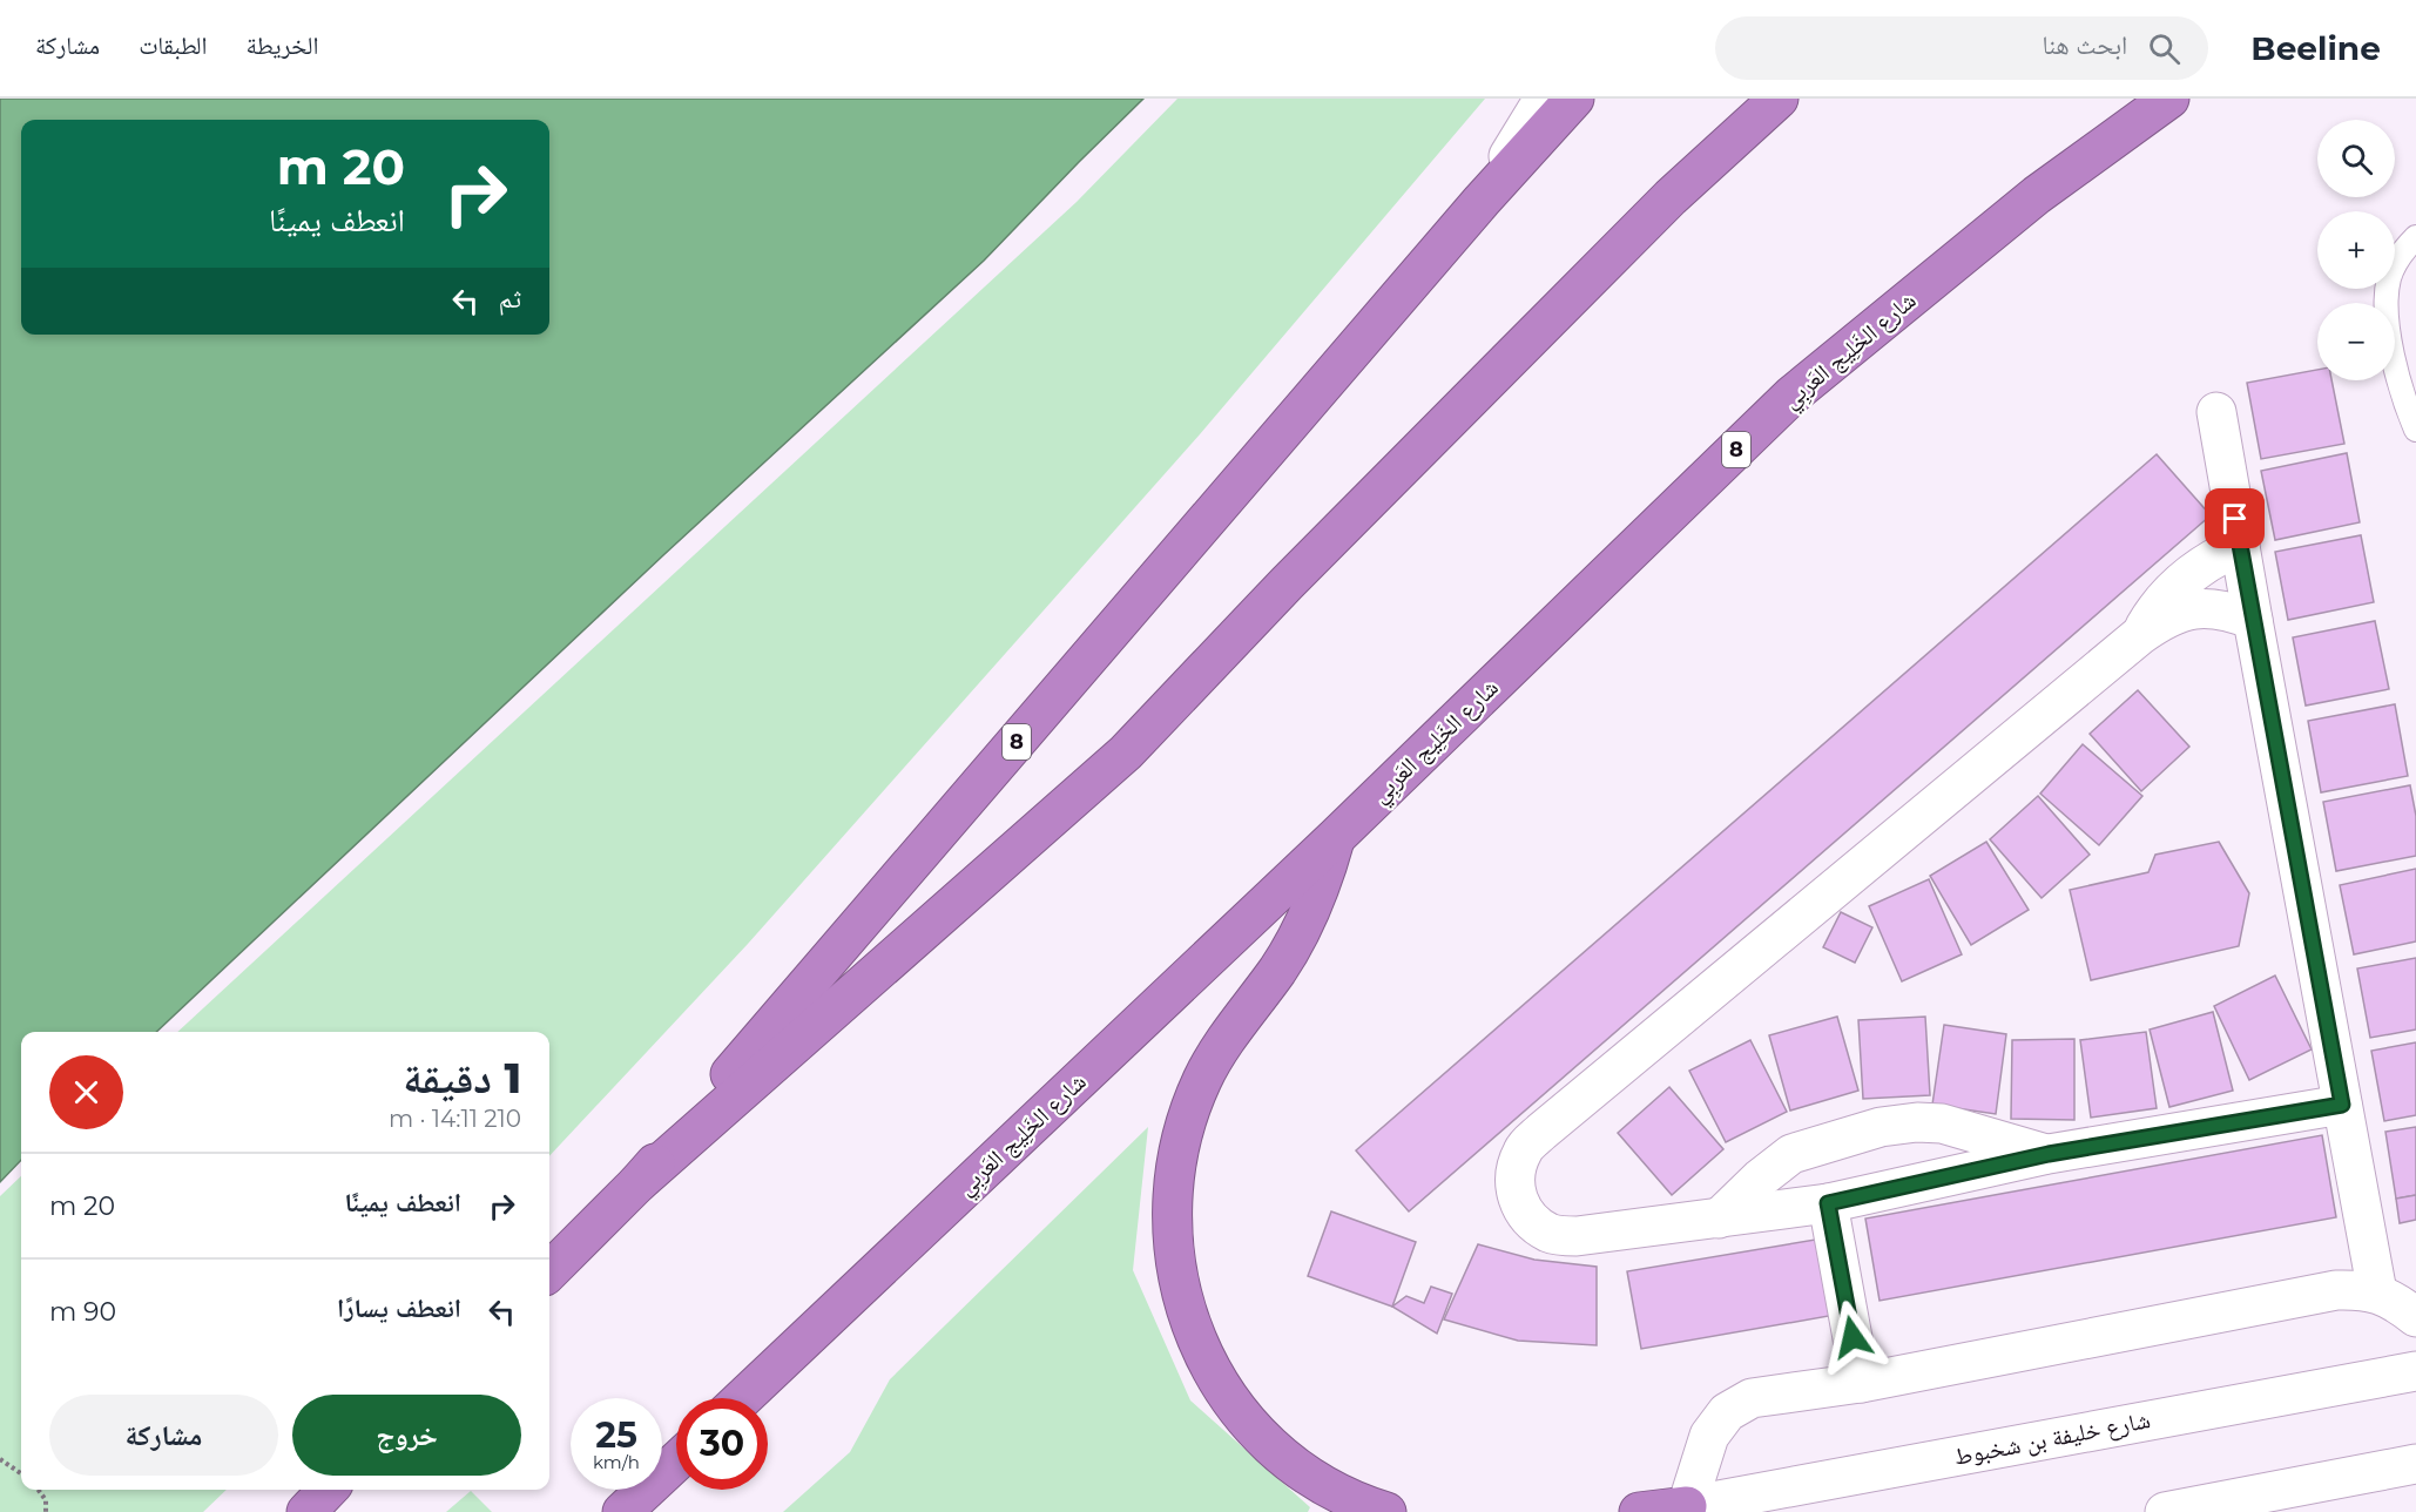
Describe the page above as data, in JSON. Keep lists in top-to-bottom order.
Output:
{
  "streets": {
    "highway": ["شارع الخَلِيج العَربِي", "8"],
    "street": ["شارع خليفة بن شخبوط"]
  },
  "page": {
    "header": "Beeline",
    "search": "ابحث هنا",
    "nav": ["الخريطة", "الطبقات", "مشاركة"],
    "map_buttons": ["+", "−"],
    "turn": ["20 m", "انعطف يمينًا"],
    "then": "ثم",
    "heading": ["1 دقيقة", "210 m · 14:11"],
    "list": [
      {
        "name": "انعطف يمينًا",
        "value": "20 m"
      },
      {
        "name": "انعطف يسارًا",
        "value": "90 m"
      }
    ],
    "buttons": ["خروج", "مشاركة"],
    "speed": "25 km/h",
    "limit": "30"
  }
}
